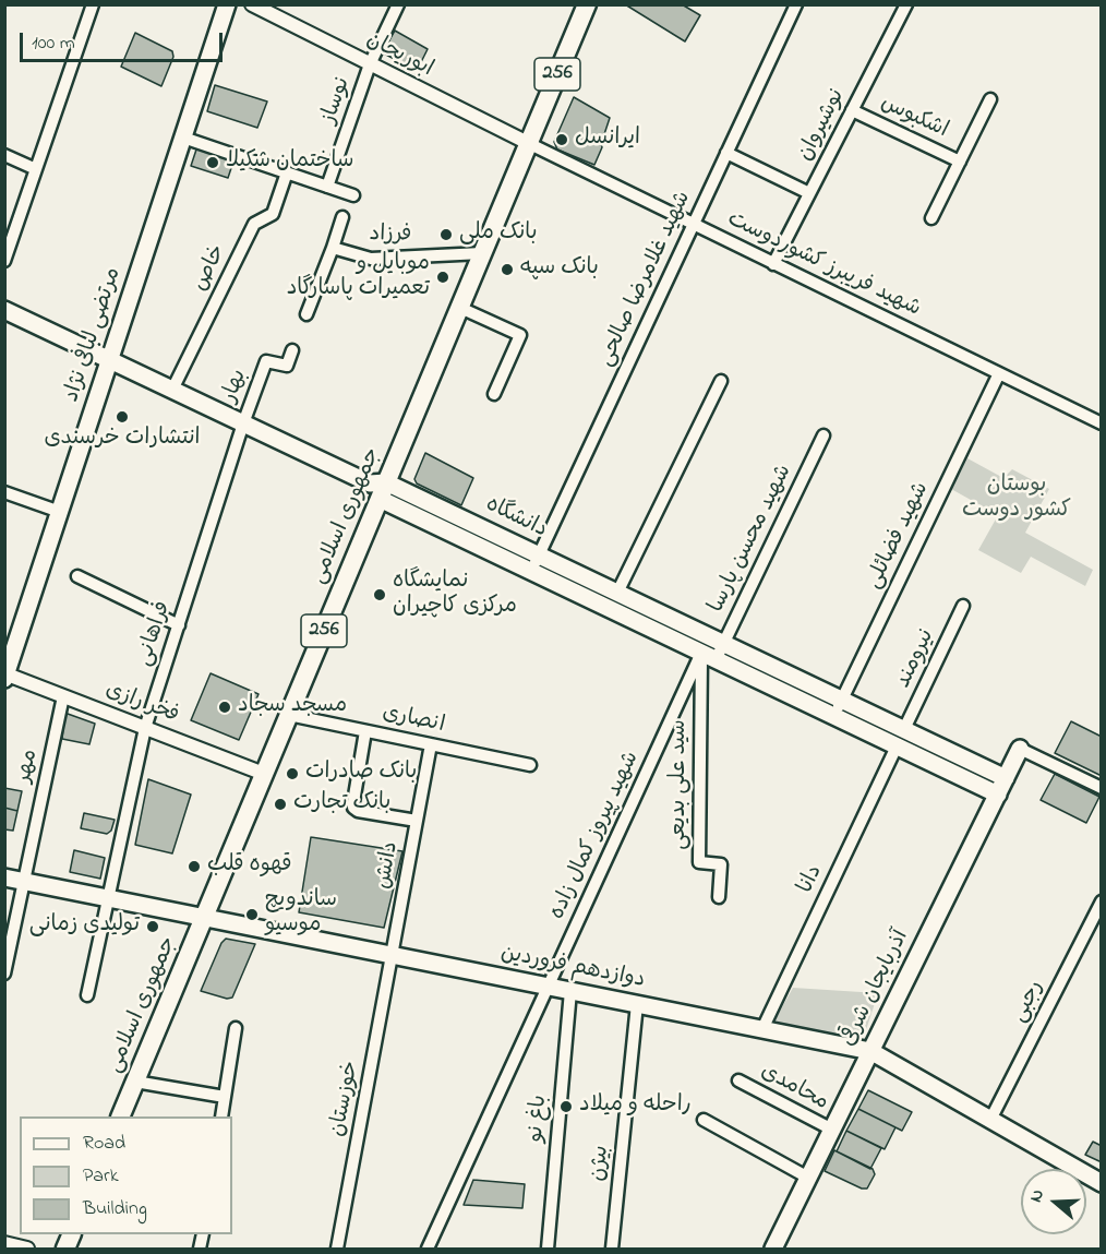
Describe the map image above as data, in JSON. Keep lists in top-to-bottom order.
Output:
{
  "streets": {
    "main road": [
      "256",
      "مرتضی لبافی نژاد",
      "جمهوری اسلامی",
      "دانشگاه",
      "دوازدهم فروردین",
      "آذربایجان شرقی"
    ],
    "street": [
      "ابوریحان",
      "نوساز",
      "اشکبوس",
      "نوشیروان",
      "فرزاد",
      "شهید فریبرز کشوردوست",
      "خاص",
      "شهید غلامرضا صالحی",
      "بهار",
      "شهید فضائلی",
      "شهید محسن پارسا",
      "فراهانی",
      "نیرومند",
      "فخر رازی",
      "انصاری",
      "مهر",
      "سید علی بدیعی",
      "شهید پیروز کمال زاده",
      "دانش",
      "دانا",
      "رجبی",
      "محامدی",
      "خوزستان",
      "باغ نو",
      "بیژن"
    ]
  },
  "crossings": [
    ["ابوریحان", "نوساز"],
    ["ابوریحان", "شهید فریبرز کشوردوست"],
    ["ابوریحان", "جمهوری اسلامی"],
    ["اشکبوس", "نوشیروان"],
    ["نوشیروان", "شهید فریبرز کشوردوست"],
    ["فرزاد", "جمهوری اسلامی"],
    ["شهید فریبرز کشوردوست", "شهید غلامرضا صالحی"],
    ["شهید فریبرز کشوردوست", "جمهوری اسلامی"],
    ["شهید فریبرز کشوردوست", "شهید فضائلی"],
    ["خاص", "دانشگاه"],
    ["شهید غلامرضا صالحی", "دانشگاه"],
    ["مرتضی لبافی نژاد", "دانشگاه"],
    ["مرتضی لبافی نژاد", "فخر رازی"],
    ["بهار", "دانشگاه"],
    ["بهار", "فراهانی"],
    ["جمهوری اسلامی", "دانشگاه"],
    ["جمهوری اسلامی", "فخر رازی"],
    ["جمهوری اسلامی", "انصاری"],
    ["جمهوری اسلامی", "دوازدهم فروردین"],
    ["دانشگاه", "شهید فضائلی"],
    ["دانشگاه", "شهید محسن پارسا"],
    ["دانشگاه", "فراهانی"],
    ["دانشگاه", "نیرومند"],
    ["دانشگاه", "سید علی بدیعی"],
    ["دانشگاه", "شهید پیروز کمال زاده"],
    ["دانشگاه", "دانا"],
    ["دانشگاه", "آذربایجان شرقی"],
    ["فراهانی", "فخر رازی"],
    ["فراهانی", "دوازدهم فروردین"],
    ["فخر رازی", "مهر"],
    ["انصاری", "دانش"],
    ["مهر", "دوازدهم فروردین"],
    ["سید علی بدیعی", "شهید پیروز کمال زاده"],
    ["شهید پیروز کمال زاده", "دوازدهم فروردین"],
    ["دانش", "دوازدهم فروردین"],
    ["دانش", "خوزستان"],
    ["دانا", "دوازدهم فروردین"],
    ["دوازدهم فروردین", "آذربایجان شرقی"],
    ["دوازدهم فروردین", "رجبی"],
    ["دوازدهم فروردین", "خوزستان"],
    ["دوازدهم فروردین", "باغ نو"],
    ["دوازدهم فروردین", "بیژن"],
    ["آذربایجان شرقی", "محامدی"]
  ],
  "parks": ["بوستان کشور دوست"],
  "places": [
    "ایرانسل",
    "ساختمان شکیلا",
    "بانک ملی",
    "بانک سپه",
    "موبایل و تعمیرات پاسارگاد",
    "انتشارات خرسندی",
    "نمایشگاه مرکزی کاچیران",
    "مسجد سجاد",
    "بانک صادرات",
    "بانک تجارت",
    "قهوه قلب",
    "ساندویچ موسیو",
    "تولیدی زمانی",
    "راحله و میلاد"
  ],
  "legend": ["Road", "Park", "Building"],
  "scale_bar": "100 m",
  "north": "left"
}
